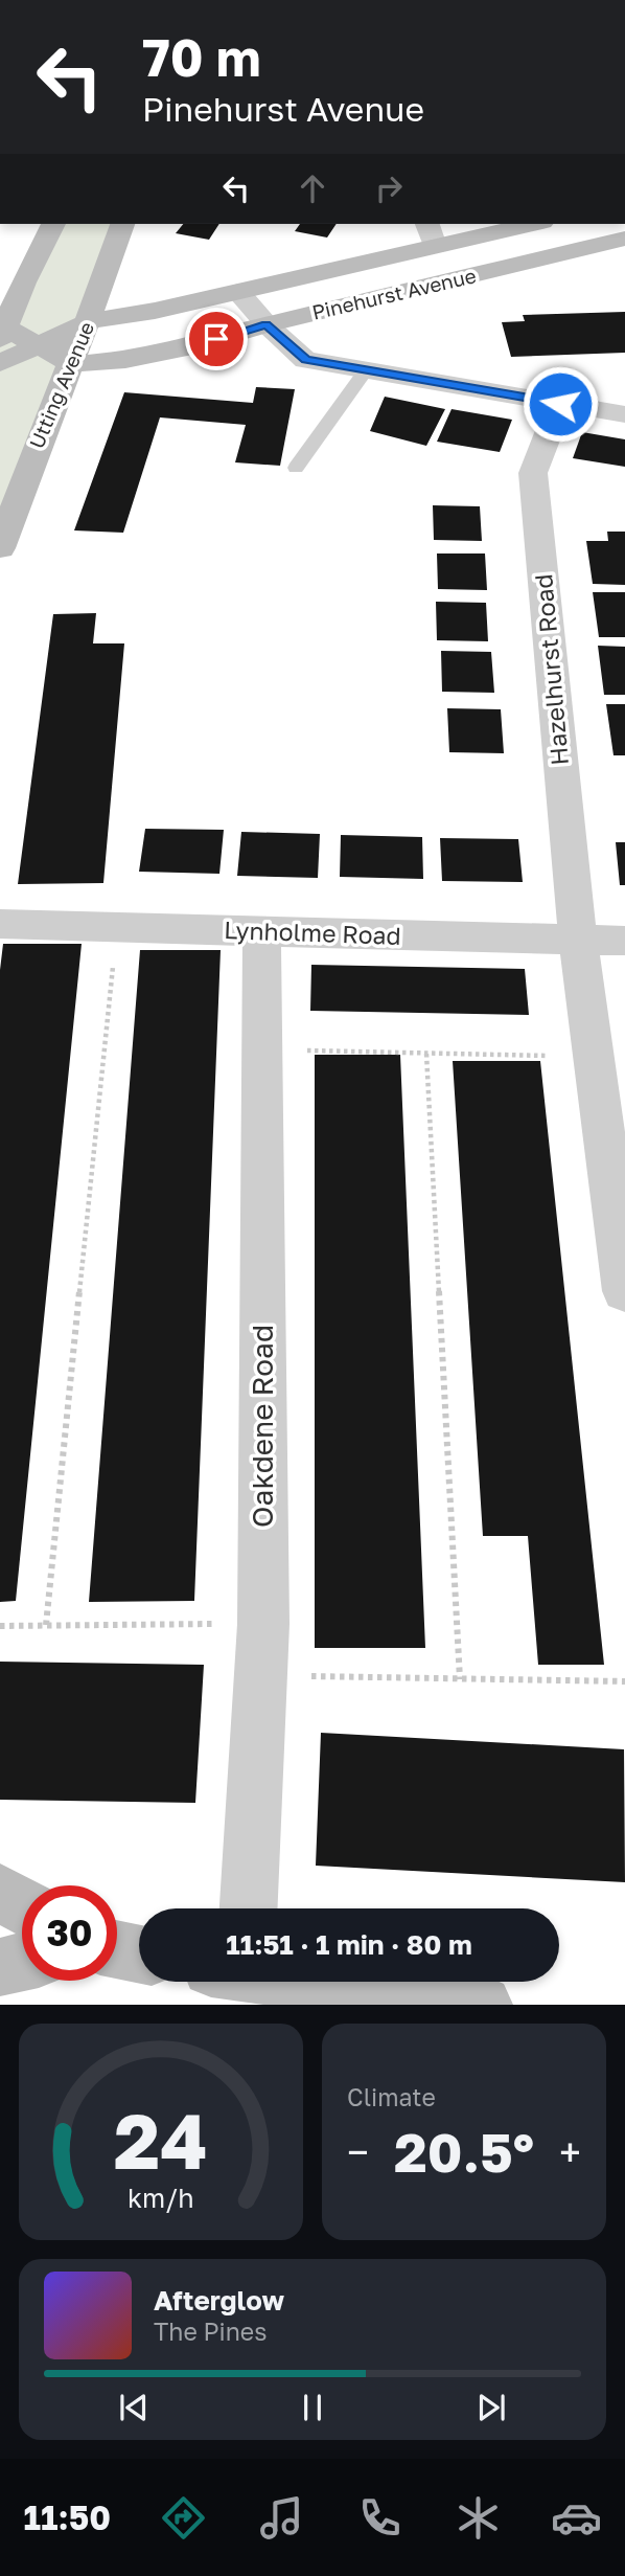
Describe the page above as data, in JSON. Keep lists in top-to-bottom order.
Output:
{
  "streets": {
    "street": [
      "Pinehurst Avenue",
      "Utting Avenue",
      "Hazelhurst Road",
      "Lynholme Road",
      "Oakdene Road"
    ]
  },
  "crossings": [
    ["Pinehurst Avenue", "Utting Avenue"],
    ["Hazelhurst Road", "Lynholme Road"],
    ["Lynholme Road", "Oakdene Road"]
  ],
  "page": {
    "turn": ["70 m", "Pinehurst Avenue"],
    "limit": "30",
    "trip": "11:51 · 1 min · 80 m",
    "tile": "Climate",
    "heat": ["−", "20.5°", "+"],
    "song": ["Afterglow", "The Pines"],
    "tabs": "11:50",
    "gauge": ["24", "km/h"]
  }
}
